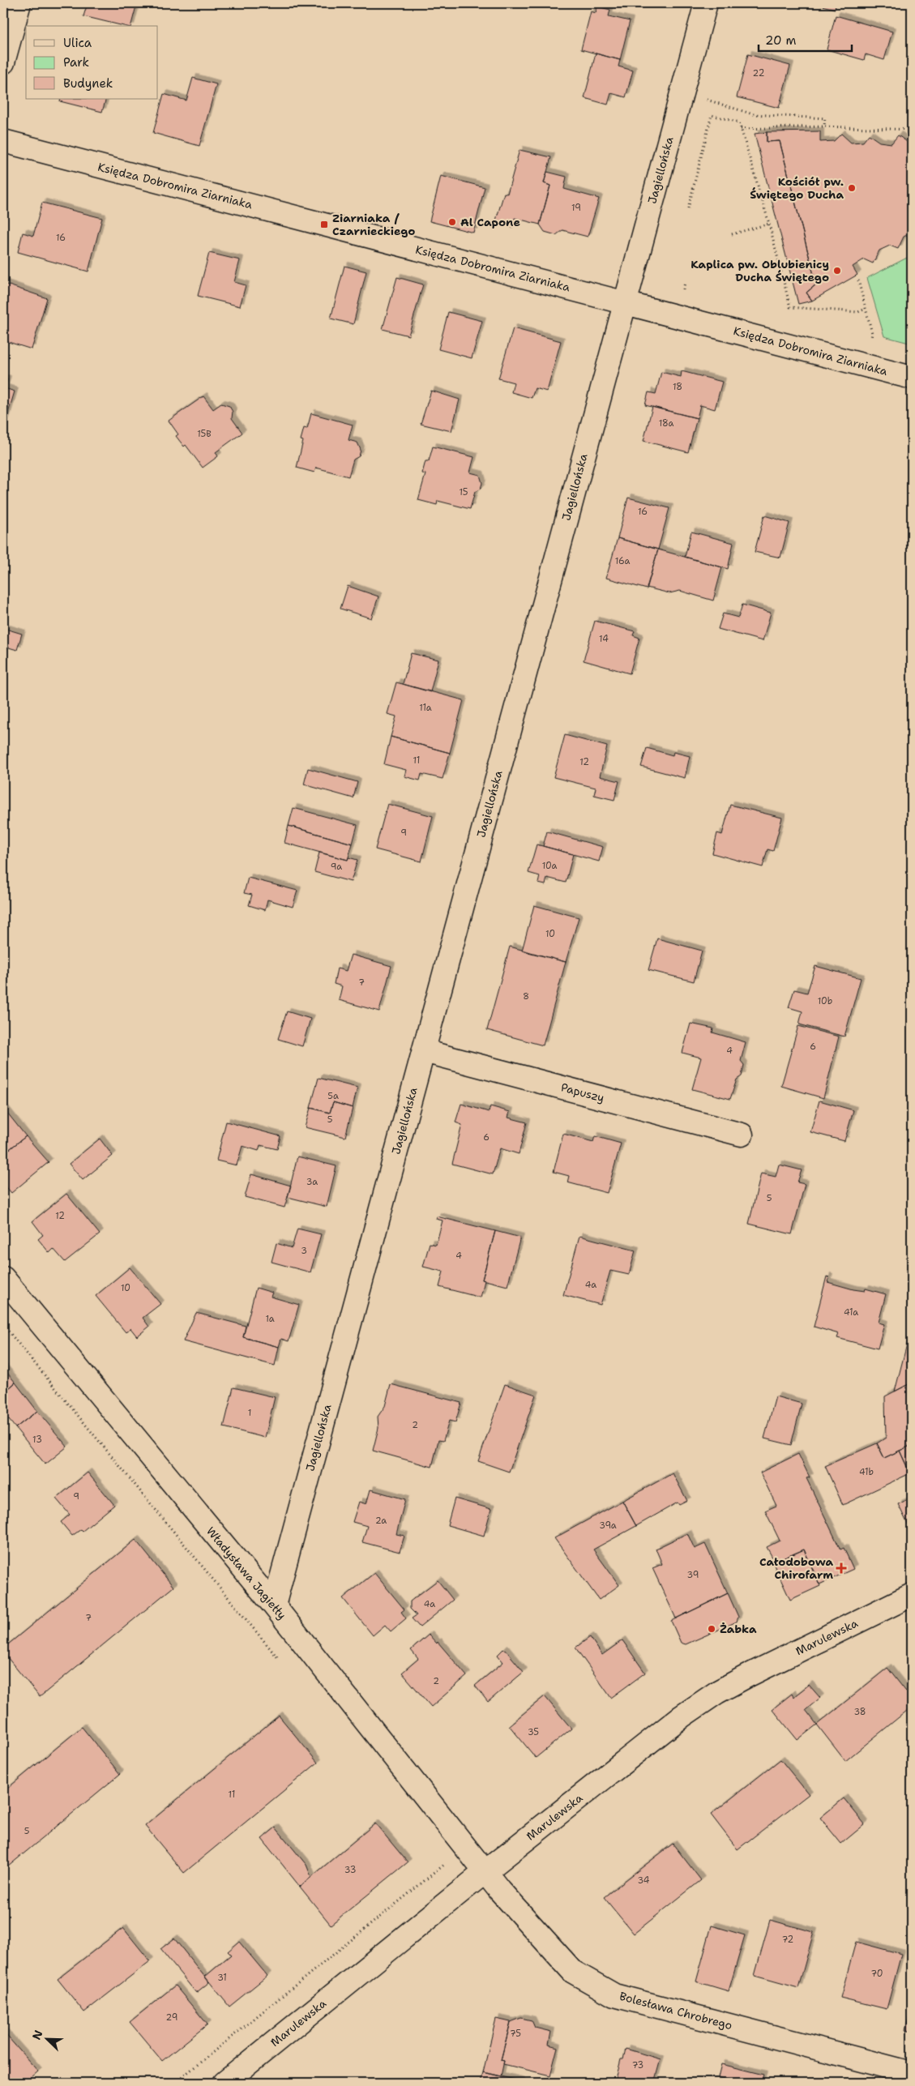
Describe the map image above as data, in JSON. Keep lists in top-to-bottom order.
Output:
{
  "streets": {
    "street": [
      "Jagiellońska",
      "Księdza Dobromira Ziarniaka",
      "Papuszy",
      "Władysława Jagiełły",
      "Marulewska",
      "Bolesława Chrobrego"
    ]
  },
  "crossings": [
    ["Jagiellońska", "Księdza Dobromira Ziarniaka"],
    ["Jagiellońska", "Papuszy"],
    ["Jagiellońska", "Władysława Jagiełły"],
    ["Władysława Jagiełły", "Marulewska"],
    ["Władysława Jagiełły", "Bolesława Chrobrego"],
    ["Marulewska", "Bolesława Chrobrego"]
  ],
  "places": {
    "other": [
      "Kościół pw. Świętego Ducha",
      "Al Capone",
      "Kaplica pw. Oblubienicy Ducha Świętego",
      "Żabka"
    ],
    "transit": ["Ziarniaka / Czarnieckiego"],
    "health": ["Całodobowa Chirofarm"]
  },
  "house_numbers": [
    "22",
    "19",
    "16",
    "18",
    "18a",
    "15B",
    "15",
    "16",
    "16a",
    "14",
    "11a",
    "11",
    "12",
    "9",
    "10a",
    "9a",
    "10",
    "7",
    "8",
    "10b",
    "6",
    "4",
    "5a",
    "5",
    "6",
    "3a",
    "5",
    "12",
    "3",
    "4",
    "4a",
    "10",
    "41a",
    "1a",
    "1",
    "2",
    "13",
    "41b",
    "9",
    "2a",
    "39a",
    "39",
    "4a",
    "7",
    "2",
    "38",
    "35",
    "11",
    "5",
    "33",
    "34",
    "72",
    "70",
    "31",
    "29",
    "75",
    "73"
  ],
  "legend": ["Ulica", "Park", "Budynek"],
  "scale_bar": "20 m",
  "north": "top left"
}
